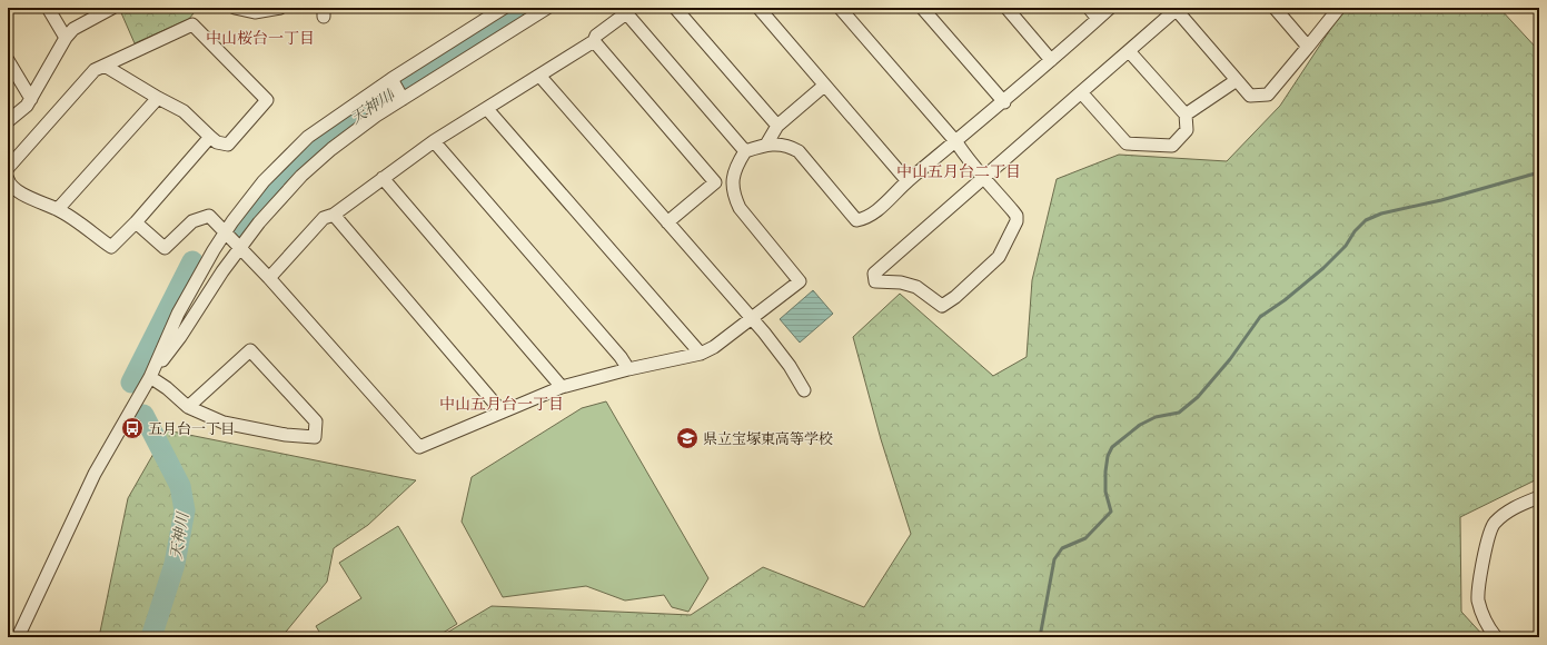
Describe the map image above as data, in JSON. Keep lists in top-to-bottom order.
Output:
{
  "districts": ["中山桜台一丁目", "中山五月台二丁目", "中山五月台一丁目"],
  "water": ["天神川"],
  "places": {
    "bus stop": ["五月台一丁目"],
    "school or university": ["県立宝塚東高等学校"]
  }
}
